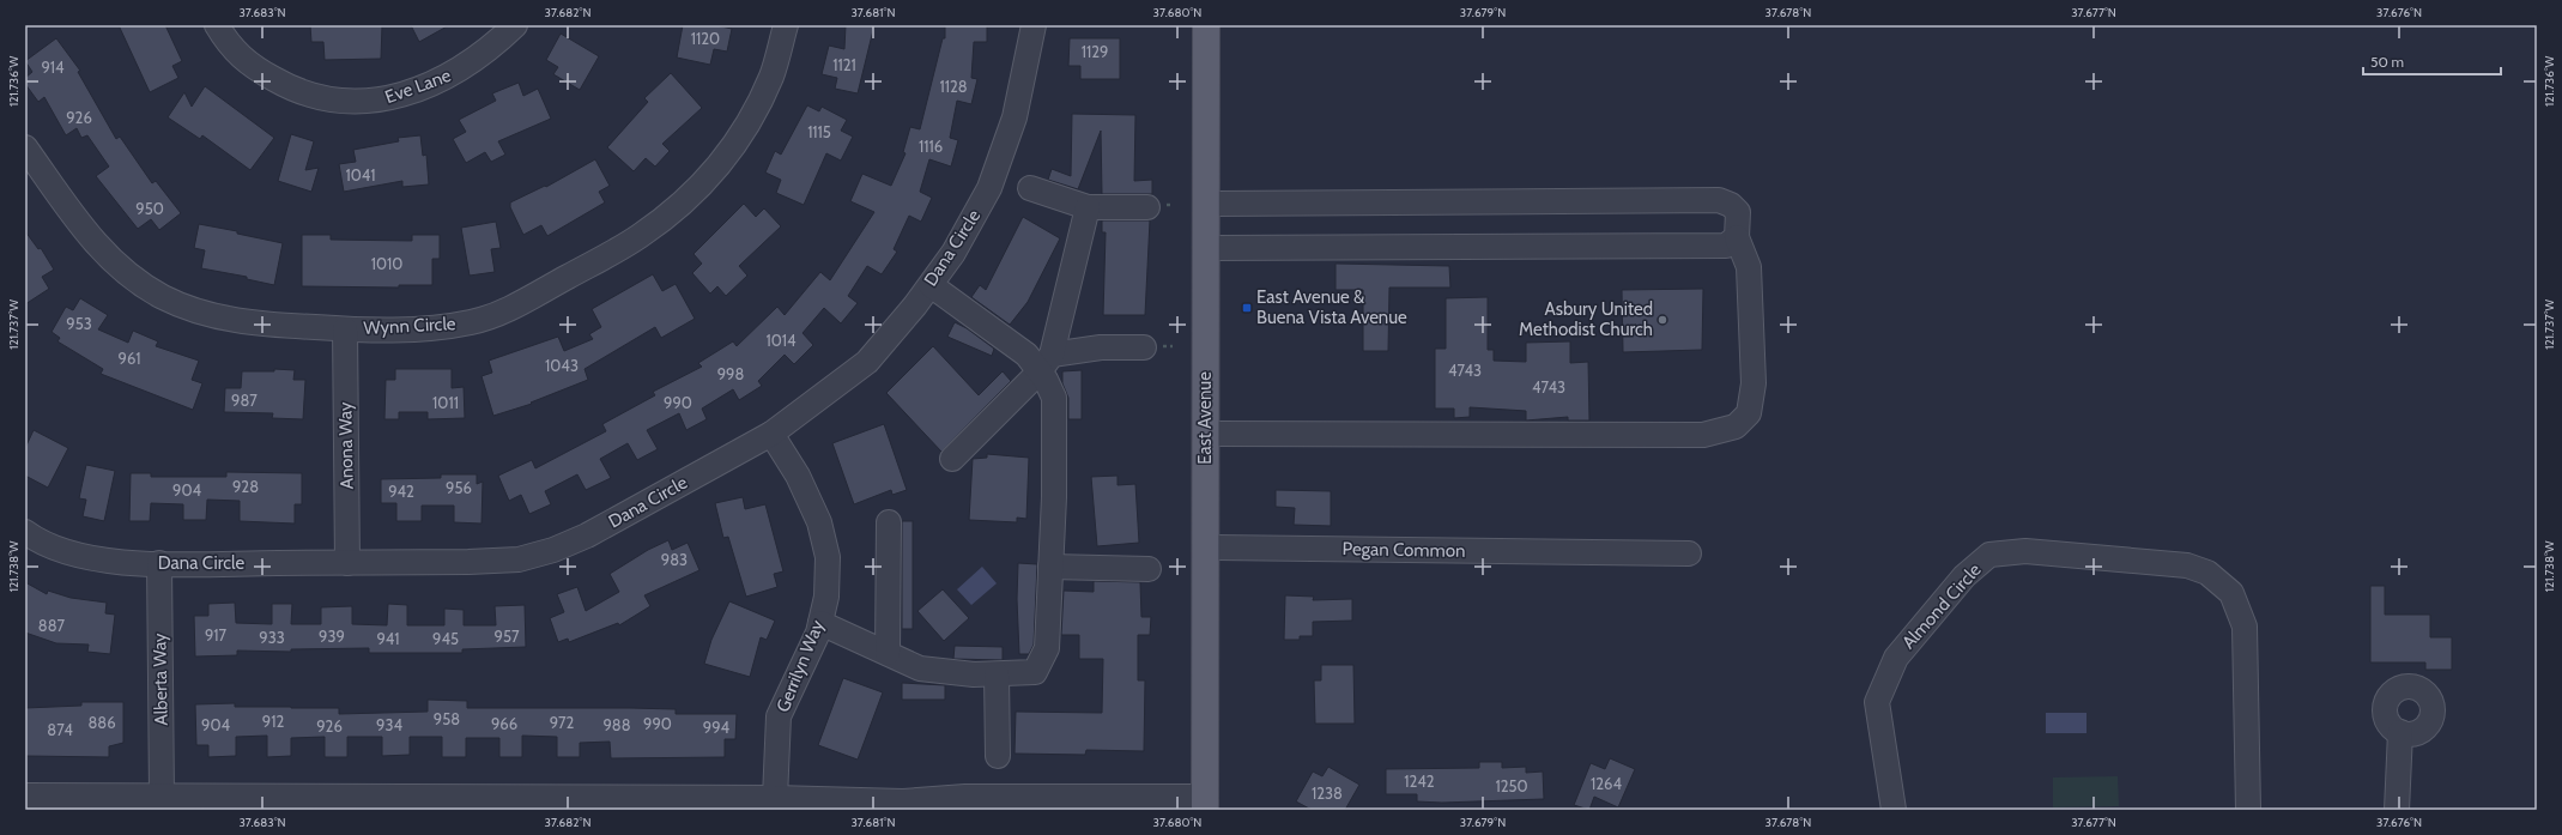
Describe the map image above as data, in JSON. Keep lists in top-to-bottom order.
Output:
{
  "streets": {
    "main road": ["East Avenue"],
    "street": [
      "Eve Lane",
      "Dana Circle",
      "Wynn Circle",
      "Anona Way",
      "Pegan Common",
      "Almond Circle",
      "Gerrilyn Way",
      "Alberta Way"
    ]
  },
  "crossings": [
    ["Dana Circle", "Anona Way"],
    ["Dana Circle", "Gerrilyn Way"],
    ["Dana Circle", "Alberta Way"],
    ["Wynn Circle", "Anona Way"],
    ["East Avenue", "Pegan Common"]
  ],
  "places": {
    "transit": ["East Avenue & Buena Vista Avenue"],
    "other": ["Asbury United Methodist Church"]
  },
  "house_numbers": [
    "1120",
    "1129",
    "1121",
    "914",
    "1128",
    "926",
    "1115",
    "1116",
    "1041",
    "950",
    "1010",
    "953",
    "1014",
    "961",
    "1043",
    "4743",
    "998",
    "4743",
    "987",
    "1011",
    "990",
    "928",
    "956",
    "904",
    "942",
    "983",
    "887",
    "917",
    "939",
    "957",
    "933",
    "941",
    "945",
    "958",
    "912",
    "886",
    "972",
    "966",
    "990",
    "904",
    "934",
    "988",
    "926",
    "994",
    "874",
    "1242",
    "1264",
    "1250",
    "1238"
  ],
  "scale_bar": "50 m",
  "coordinates": [
    "37.683°N",
    "37.682°N",
    "37.681°N",
    "37.680°N",
    "37.679°N",
    "37.678°N",
    "37.677°N",
    "37.676°N",
    "121.736°W",
    "121.737°W",
    "121.738°W"
  ]
}
